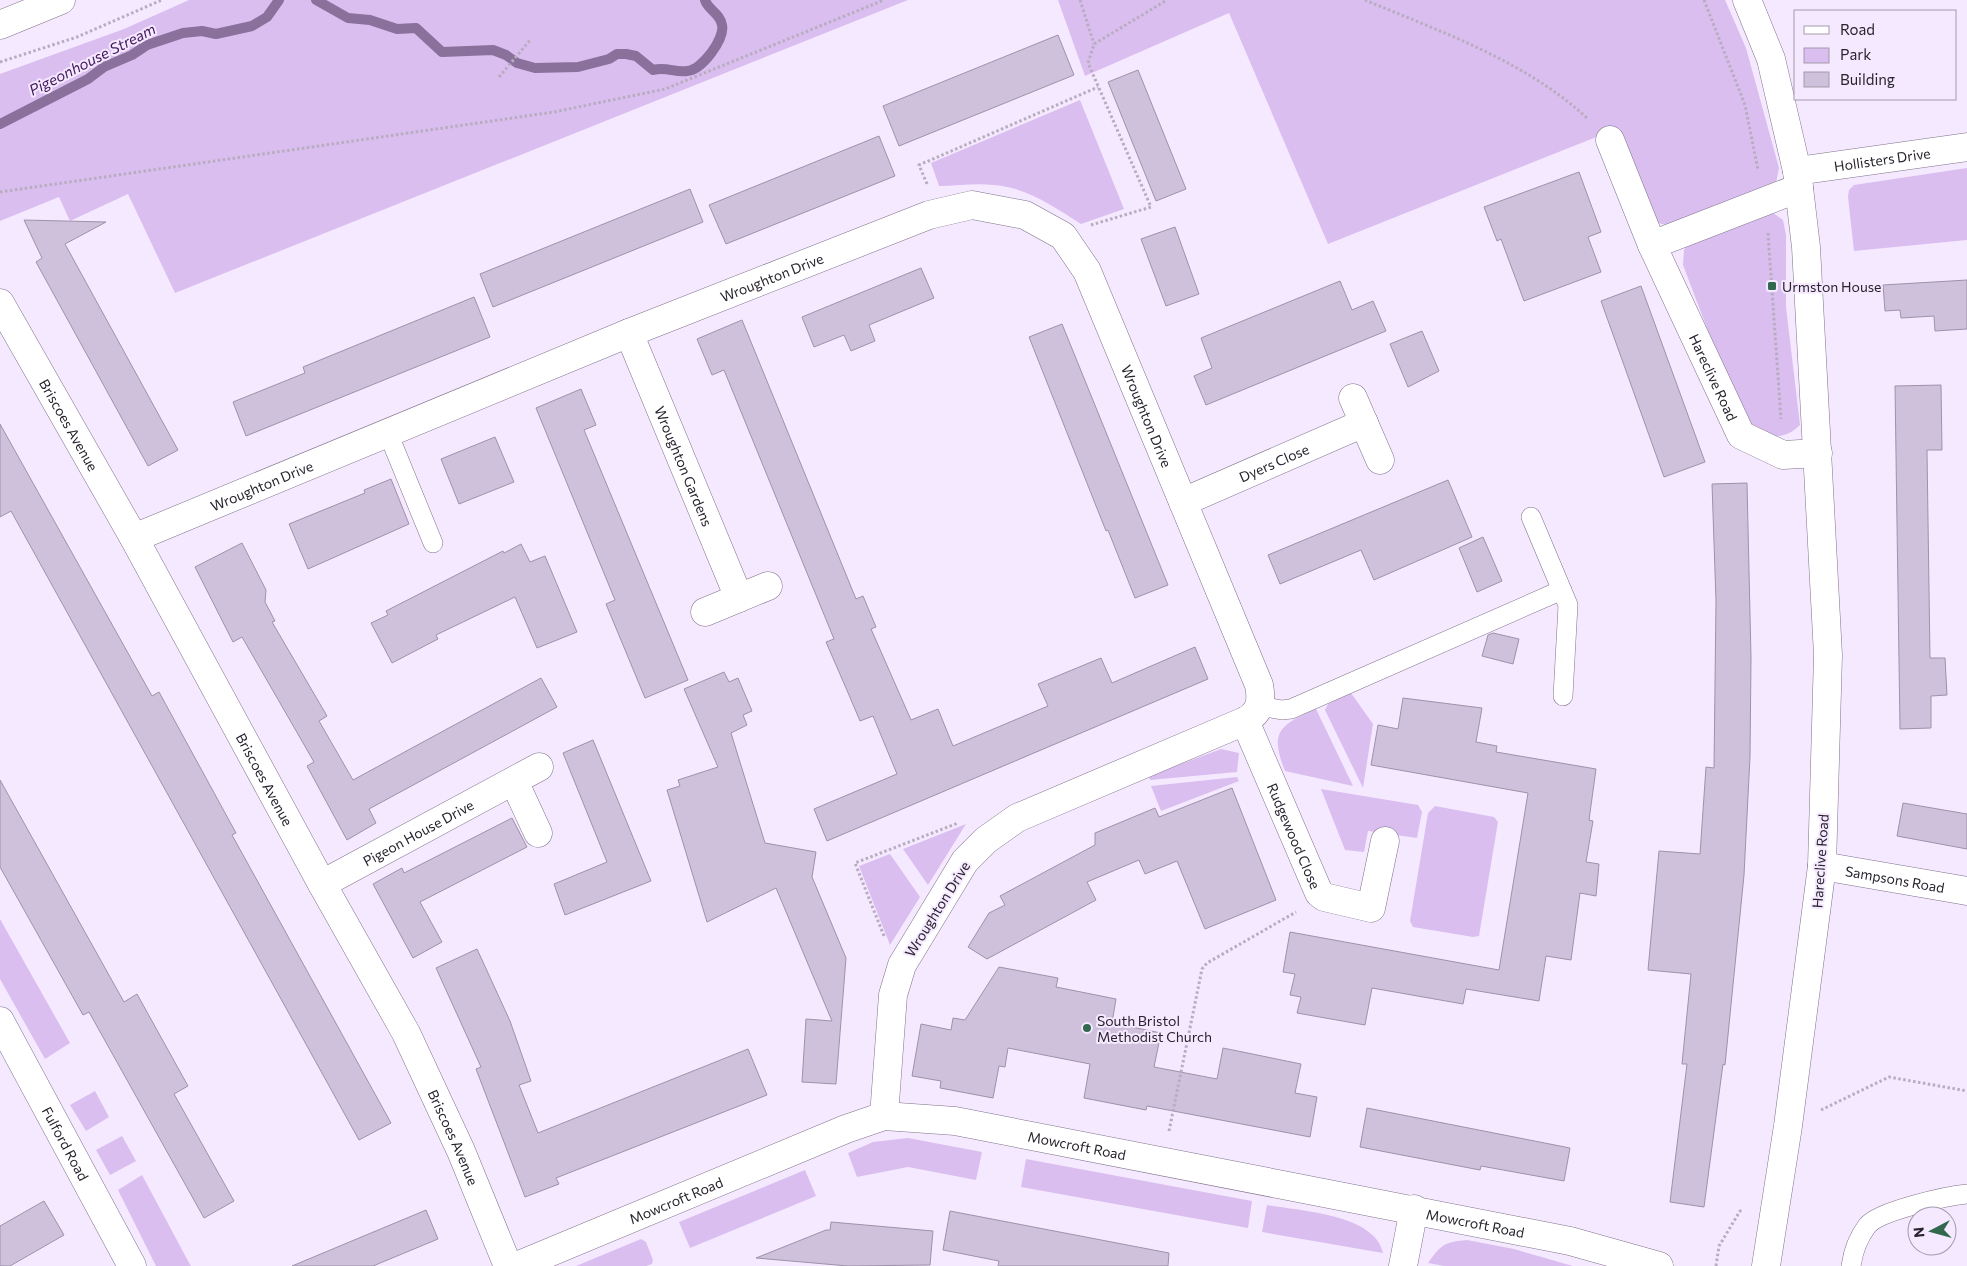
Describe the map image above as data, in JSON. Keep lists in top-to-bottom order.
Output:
{
  "streets": {
    "street": [
      "Hollisters Drive",
      "Wroughton Drive",
      "Hareclive Road",
      "Briscoes Avenue",
      "Dyers Close",
      "Wroughton Gardens",
      "Pigeon House Drive",
      "Rudgewood Close",
      "Sampsons Road",
      "Fulford Road",
      "Mowcroft Road"
    ]
  },
  "crossings": [
    ["Hollisters Drive", "Hareclive Road"],
    ["Wroughton Drive", "Briscoes Avenue"],
    ["Wroughton Drive", "Dyers Close"],
    ["Wroughton Drive", "Wroughton Gardens"],
    ["Wroughton Drive", "Rudgewood Close"],
    ["Wroughton Drive", "Mowcroft Road"],
    ["Hareclive Road", "Sampsons Road"],
    ["Briscoes Avenue", "Pigeon House Drive"]
  ],
  "water": ["Pigeonhouse Stream"],
  "places": {
    "transit": ["Urmston House"],
    "other": ["South Bristol Methodist Church"]
  },
  "legend": ["Road", "Park", "Building"],
  "north": "left"
}
